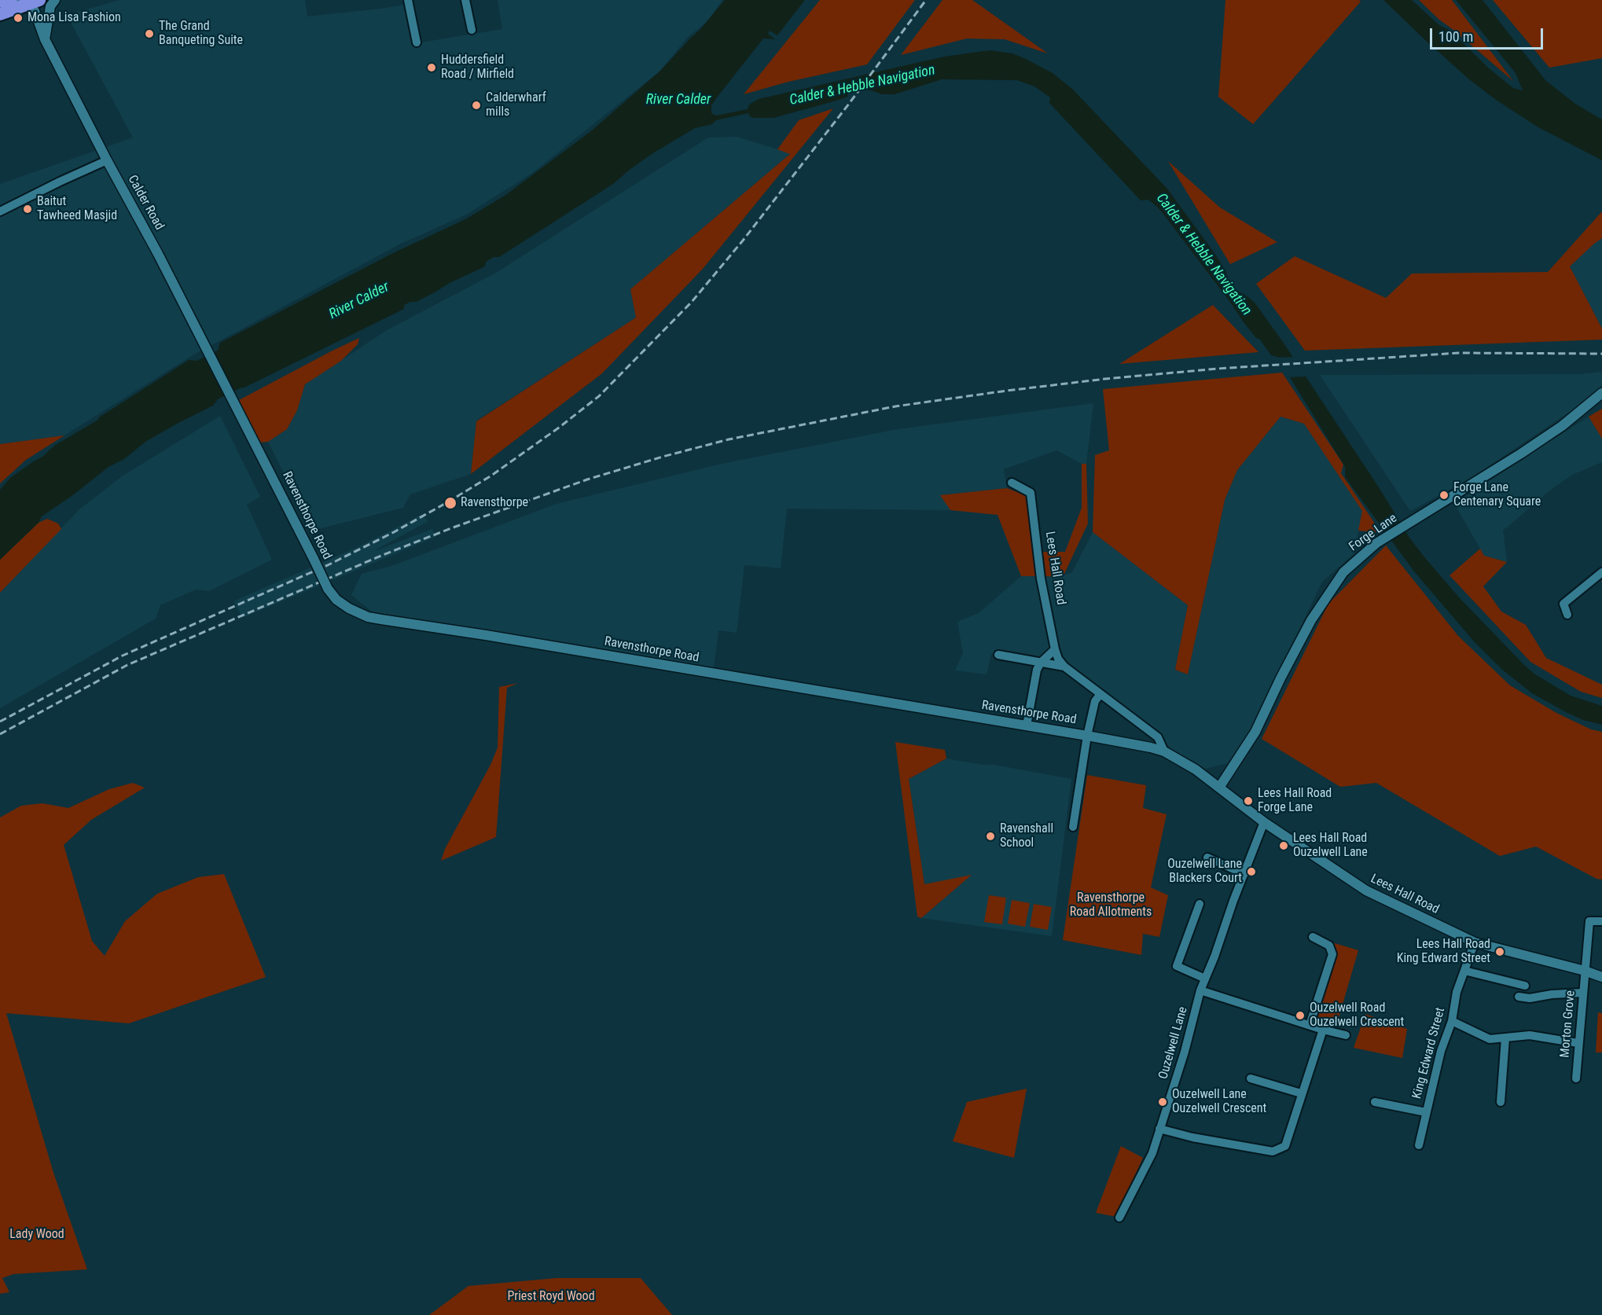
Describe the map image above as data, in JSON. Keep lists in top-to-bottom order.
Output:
{
  "streets": {
    "street": [
      "Calder Road",
      "Ravensthorpe Road",
      "Forge Lane",
      "Lees Hall Road",
      "Morton Grove",
      "Ouzelwell Lane",
      "King Edward Street"
    ]
  },
  "crossings": [
    ["Calder Road", "Ravensthorpe Road"],
    ["Ravensthorpe Road", "Lees Hall Road"],
    ["Forge Lane", "Lees Hall Road"],
    ["Lees Hall Road", "Morton Grove"],
    ["Lees Hall Road", "Ouzelwell Lane"],
    ["Lees Hall Road", "King Edward Street"]
  ],
  "water": ["Calder & Hebble Navigation", "River Calder"],
  "parks": ["Ravensthorpe Road Allotments", "Lady Wood", "Priest Royd Wood"],
  "places": [
    "Mona Lisa Fashion",
    "The Grand Banqueting Suite",
    "Huddersfield Road / Mirfield",
    "Calderwharf mills",
    "Baitut Tawheed Masjid",
    "Forge Lane Centenary Square",
    "Ravensthorpe",
    "Lees Hall Road Forge Lane",
    "Ravenshall School",
    "Lees Hall Road Ouzelwell Lane",
    "Ouzelwell Lane Blackers Court",
    "Lees Hall Road King Edward Street",
    "Ouzelwell Road Ouzelwell Crescent",
    "Ouzelwell Lane Ouzelwell Crescent"
  ],
  "scale_bar": "100 m"
}
